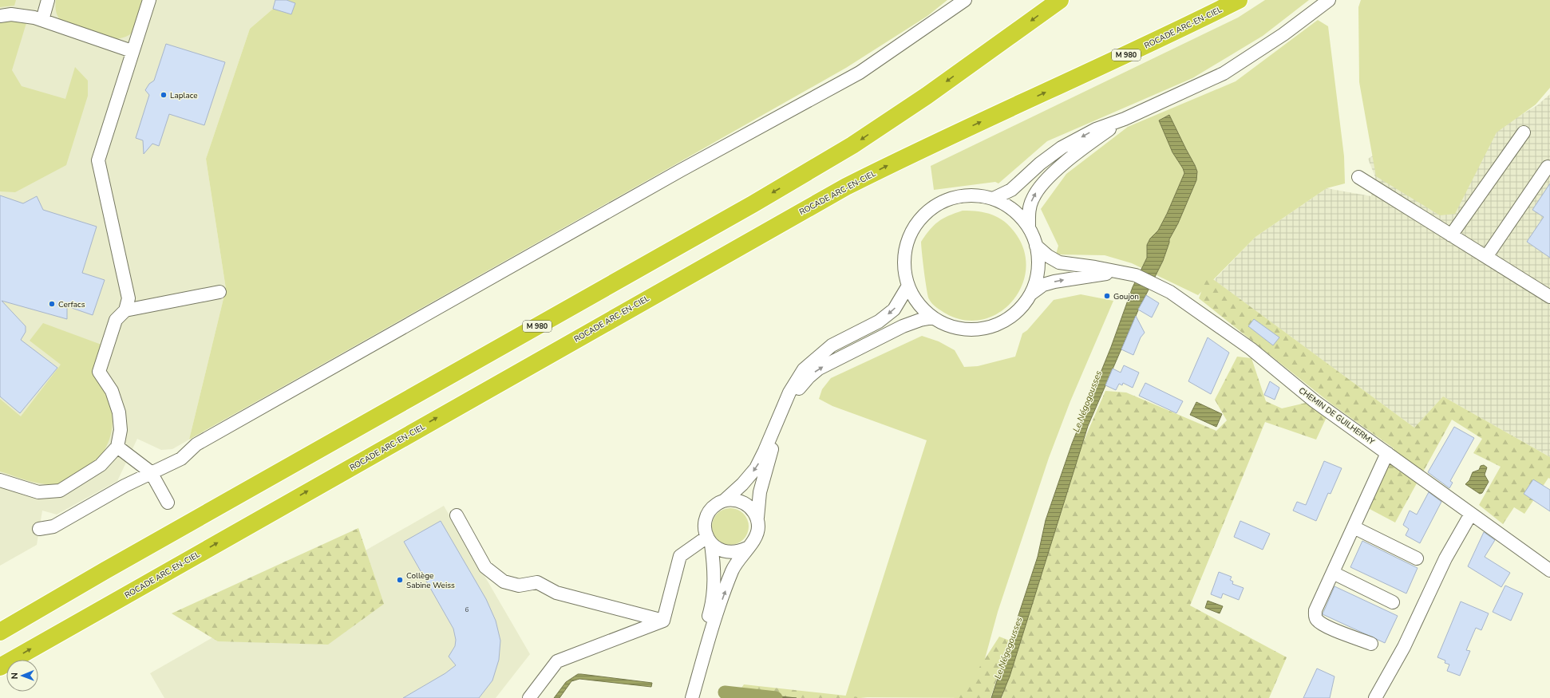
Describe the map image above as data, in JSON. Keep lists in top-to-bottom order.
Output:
{
  "streets": {
    "highway": ["ROCADE ARC-EN-CIEL", "M 980"],
    "street": ["CHEMIN DE GUILHERMY"]
  },
  "water": ["Le Négogousses"],
  "places": [
    "Laplace",
    "Goujon",
    "Cerfacs",
    "Collège Sabine Weiss"
  ],
  "house_numbers": ["6"],
  "north": "left"
}
